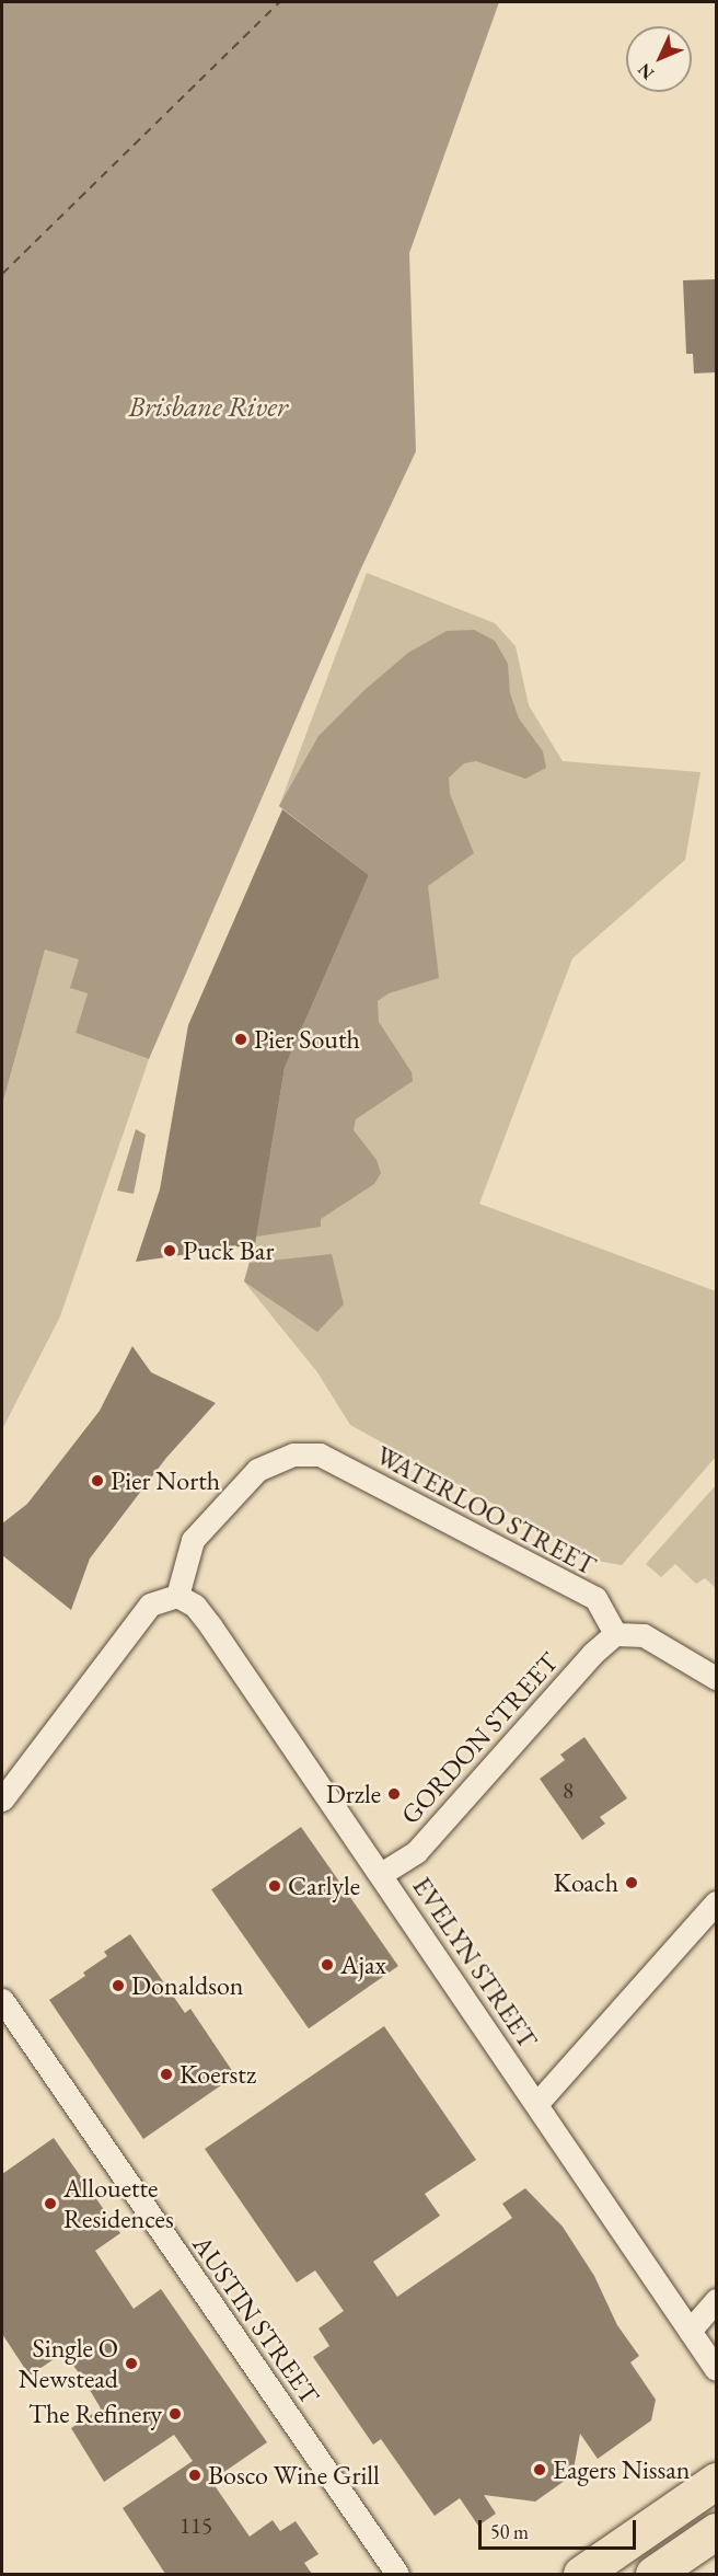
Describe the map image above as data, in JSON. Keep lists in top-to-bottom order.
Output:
{
  "streets": {
    "street": [
      "WATERLOO STREET",
      "GORDON STREET",
      "EVELYN STREET",
      "AUSTIN STREET"
    ]
  },
  "crossings": [
    ["WATERLOO STREET", "GORDON STREET"],
    ["WATERLOO STREET", "EVELYN STREET"],
    ["GORDON STREET", "EVELYN STREET"]
  ],
  "water": ["Brisbane River"],
  "places": [
    "Pier South",
    "Puck Bar",
    "Pier North",
    "Drzle",
    "Koach",
    "Carlyle",
    "Ajax",
    "Donaldson",
    "Koerstz",
    "Allouette Residences",
    "Single O Newstead",
    "The Refinery",
    "Eagers Nissan",
    "Bosco Wine Grill"
  ],
  "house_numbers": ["8", "115"],
  "scale_bar": "50 m",
  "north": "bottom left"
}
